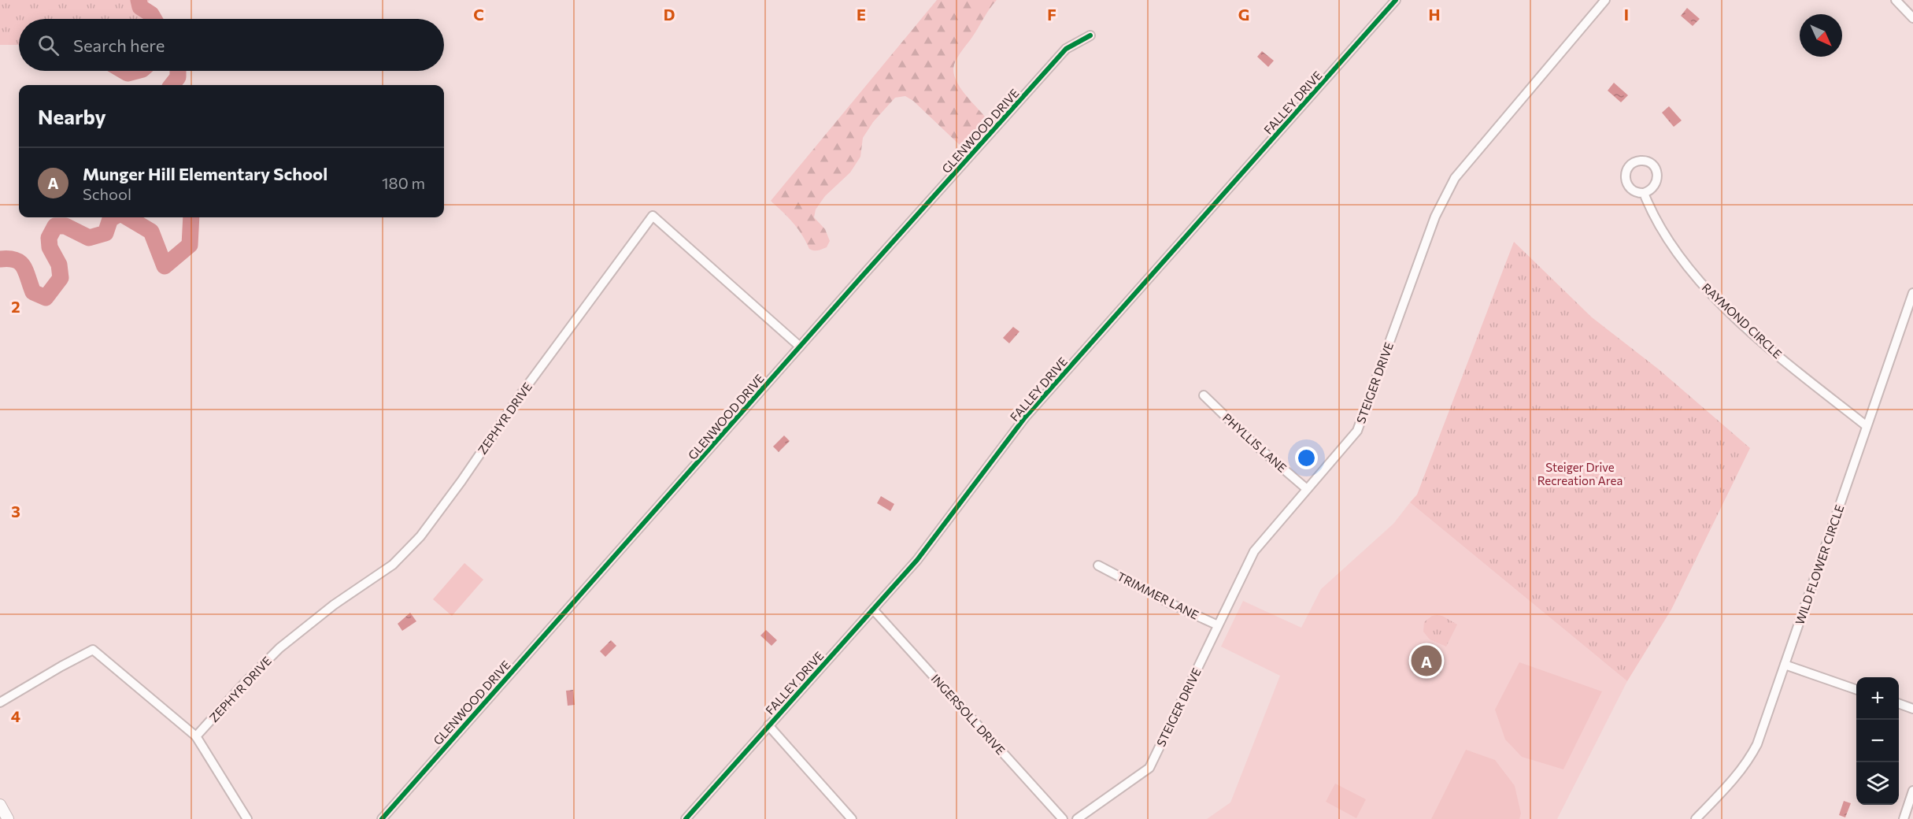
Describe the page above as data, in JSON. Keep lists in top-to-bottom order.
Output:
{
  "streets": {
    "street": [
      "FALLEY DRIVE",
      "GLENWOOD DRIVE",
      "RAYMOND CIRCLE",
      "STEIGER DRIVE",
      "ZEPHYR DRIVE",
      "PHYLLIS LANE",
      "WILD FLOWER CIRCLE",
      "TRIMMER LANE",
      "INGERSOLL DRIVE"
    ]
  },
  "crossings": [
    ["FALLEY DRIVE", "INGERSOLL DRIVE"],
    ["GLENWOOD DRIVE", "ZEPHYR DRIVE"],
    ["RAYMOND CIRCLE", "WILD FLOWER CIRCLE"],
    ["STEIGER DRIVE", "PHYLLIS LANE"],
    ["STEIGER DRIVE", "TRIMMER LANE"]
  ],
  "parks": ["Steiger Drive Recreation Area"],
  "north": "bottom right",
  "page": {
    "search": "Search here",
    "heading": "Nearby",
    "list": [
      {
        "mark": "A",
        "name": "Munger Hill Elementary School",
        "note": "School",
        "value": "180 m"
      }
    ],
    "pins": "A",
    "map_buttons": ["+", "−"]
  },
  "grid": {
    "columns": [
      "C",
      "D",
      "E",
      "F",
      "G",
      "H",
      "I"
    ],
    "rows": ["2", "3", "4"]
  }
}
